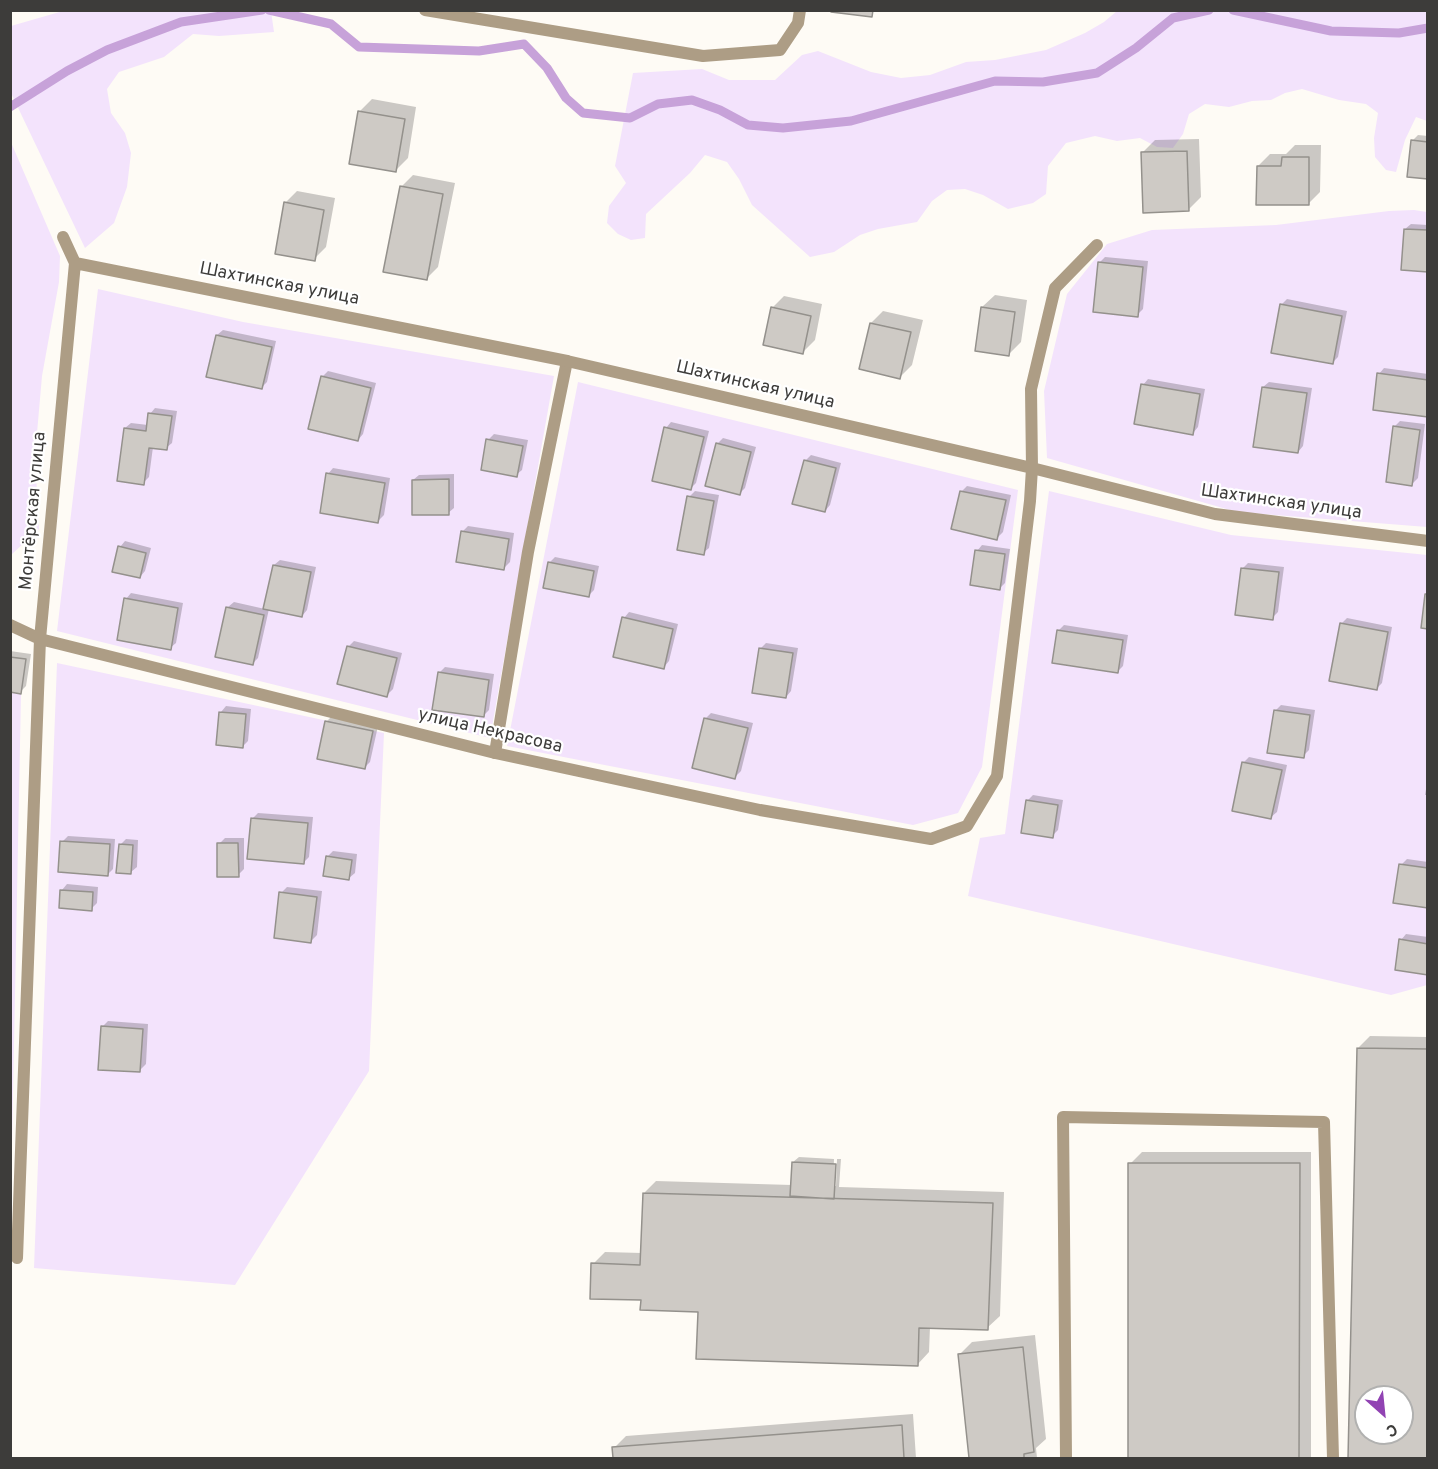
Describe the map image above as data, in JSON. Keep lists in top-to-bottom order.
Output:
{
  "streets": {
    "street": ["Шахтинская улица", "Монтёрская улица", "улица Некрасова"]
  },
  "crossings": [
    ["Шахтинская улица", "Монтёрская улица"],
    ["Шахтинская улица", "улица Некрасова"],
    ["Монтёрская улица", "улица Некрасова"]
  ],
  "north": "bottom right"
}
